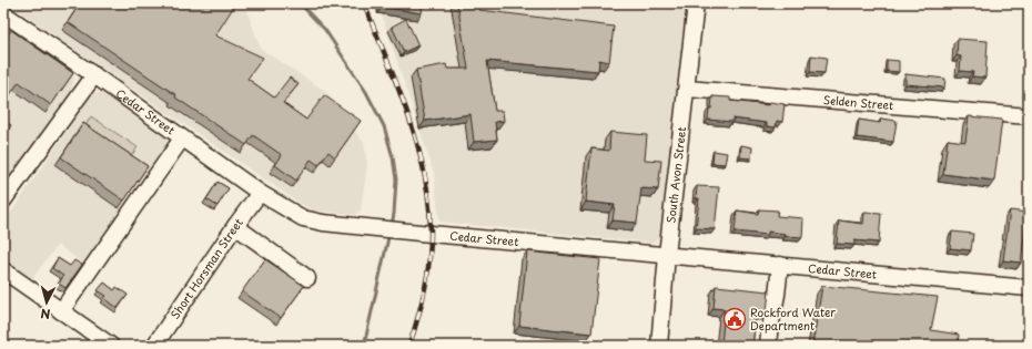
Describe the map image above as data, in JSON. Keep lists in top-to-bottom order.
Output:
{
  "streets": {
    "street": [
      "Selden Street",
      "Cedar Street",
      "South Avon Street",
      "Short Horsman Street"
    ]
  },
  "crossings": [
    ["Selden Street", "South Avon Street"],
    ["Cedar Street", "South Avon Street"],
    ["Cedar Street", "Short Horsman Street"]
  ],
  "places": {
    "public building": ["Rockford Water Department"]
  },
  "north": "bottom"
}
